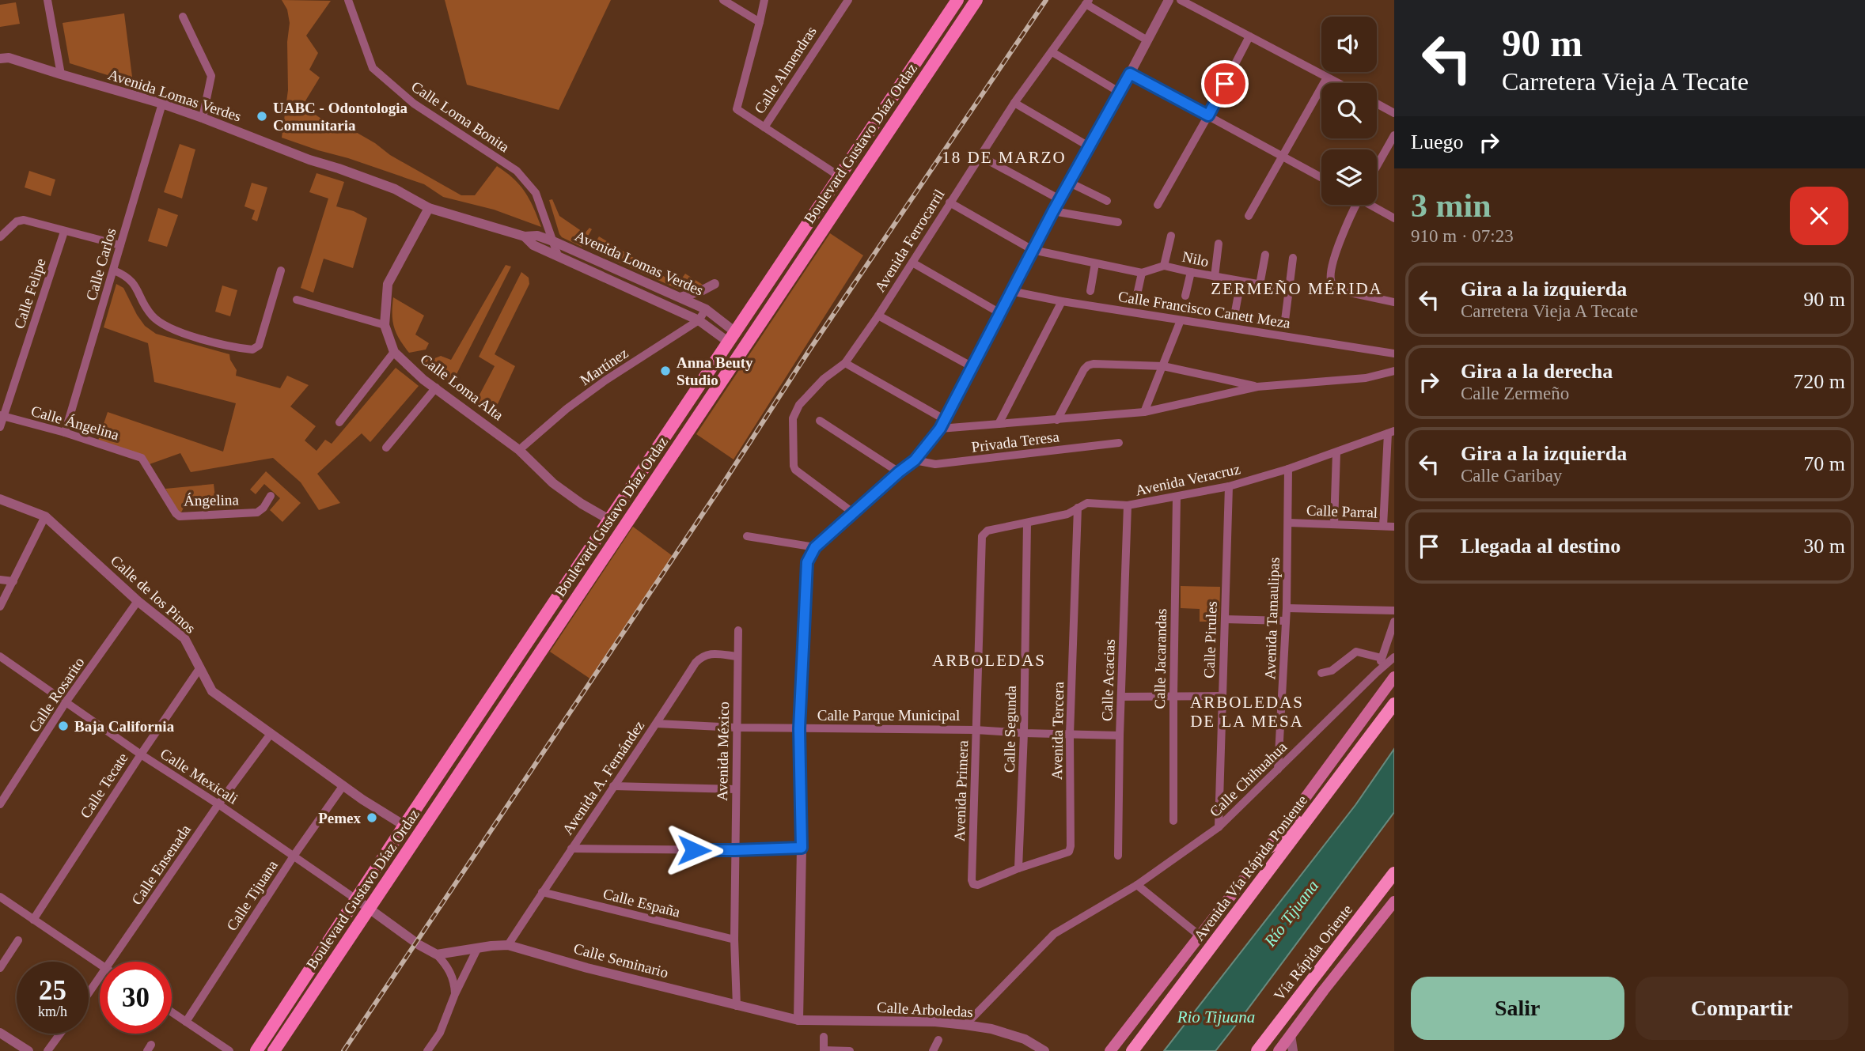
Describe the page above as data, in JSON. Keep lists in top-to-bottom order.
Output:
{
  "streets": {
    "highway": ["Avenida Vía Rápida Poniente", "Vía Rápida Oriente"],
    "main road": ["Boulevard Gustavo Díaz Ordaz"],
    "street": [
      "Calle Almendras",
      "Avenida Lomas Verdes",
      "Calle Loma Bonita",
      "Avenida Ferrocarril",
      "Nilo",
      "Calle Carlos",
      "Calle Felipe",
      "Calle Francisco Canett Meza",
      "Martínez",
      "Calle Loma Alta",
      "Calle Ángelina",
      "Privada Teresa",
      "Avenida Veracruz",
      "Ángelina",
      "Calle Parral",
      "Calle de los Pinos",
      "Avenida Tamaulipas",
      "Calle Pirules",
      "Calle Jacarandas",
      "Calle Acacias",
      "Calle Rosarito",
      "Calle Parque Municipal",
      "Calle Segunda",
      "Avenida Tercera",
      "Avenida México",
      "Calle Mexicali",
      "Avenida A. Fernández",
      "Calle Chihuahua",
      "Calle Tecate",
      "Avenida Primera",
      "Calle Ensenada",
      "Calle Tijuana",
      "Calle España",
      "Calle Seminario",
      "Calle Arboledas"
    ]
  },
  "crossings": [
    ["Avenida Lomas Verdes", "Calle Loma Bonita"],
    ["Avenida Lomas Verdes", "Boulevard Gustavo Díaz Ordaz"],
    ["Avenida Lomas Verdes", "Calle Carlos"],
    ["Avenida Lomas Verdes", "Martínez"],
    ["Avenida Lomas Verdes", "Calle Loma Alta"],
    ["Boulevard Gustavo Díaz Ordaz", "Calle Loma Alta"],
    ["Boulevard Gustavo Díaz Ordaz", "Calle de los Pinos"],
    ["Boulevard Gustavo Díaz Ordaz", "Calle Mexicali"],
    ["Avenida Ferrocarril", "Nilo"],
    ["Calle Carlos", "Calle Ángelina"],
    ["Calle Felipe", "Calle Ángelina"],
    ["Martínez", "Calle Loma Alta"],
    ["Calle Ángelina", "Ángelina"],
    ["Avenida Veracruz", "Avenida Tamaulipas"],
    ["Avenida Veracruz", "Calle Pirules"],
    ["Avenida Veracruz", "Calle Jacarandas"],
    ["Avenida Veracruz", "Calle Acacias"],
    ["Avenida Veracruz", "Calle Segunda"],
    ["Avenida Veracruz", "Avenida Tercera"],
    ["Avenida Veracruz", "Avenida Primera"],
    ["Calle Parral", "Avenida Tamaulipas"],
    ["Calle de los Pinos", "Calle Rosarito"],
    ["Calle de los Pinos", "Calle Tecate"],
    ["Calle de los Pinos", "Calle Ensenada"],
    ["Calle de los Pinos", "Calle Tijuana"],
    ["Avenida Tamaulipas", "Calle Chihuahua"],
    ["Calle Pirules", "Calle Chihuahua"],
    ["Calle Acacias", "Calle Parque Municipal"],
    ["Calle Rosarito", "Calle Mexicali"],
    ["Calle Parque Municipal", "Calle Segunda"],
    ["Calle Parque Municipal", "Avenida Tercera"],
    ["Calle Parque Municipal", "Avenida México"],
    ["Calle Parque Municipal", "Avenida A. Fernández"],
    ["Calle Parque Municipal", "Avenida Primera"],
    ["Calle Segunda", "Avenida Tercera"],
    ["Avenida Tercera", "Avenida Primera"],
    ["Avenida México", "Avenida A. Fernández"],
    ["Avenida México", "Calle España"],
    ["Avenida México", "Calle Seminario"],
    ["Calle Mexicali", "Calle Tecate"],
    ["Calle Mexicali", "Calle Ensenada"],
    ["Calle Mexicali", "Calle Tijuana"],
    ["Avenida A. Fernández", "Calle España"],
    ["Avenida A. Fernández", "Calle Seminario"],
    ["Calle Chihuahua", "Calle Arboledas"],
    ["Calle Seminario", "Calle Arboledas"]
  ],
  "districts": [
    "18 DE MARZO",
    "ZERMEÑO MÉRIDA",
    "ARBOLEDAS",
    "ARBOLEDAS DE LA MESA"
  ],
  "water": ["Río Tijuana", "Rio Tijuana"],
  "places": [
    "UABC - Odontologia Comunitaria",
    "Anna Beuty Studio",
    "Baja California",
    "Pemex"
  ],
  "page": {
    "turn": ["90 m", "Carretera Vieja A Tecate"],
    "then": "Luego",
    "heading": ["3 min", "910 m · 07:23"],
    "list": [
      {
        "name": "Gira a la izquierda",
        "note": "Carretera Vieja A Tecate",
        "value": "90 m"
      },
      {
        "name": "Gira a la derecha",
        "note": "Calle Zermeño",
        "value": "720 m"
      },
      {
        "name": "Gira a la izquierda",
        "note": "Calle Garibay",
        "value": "70 m"
      },
      {
        "name": "Llegada al destino",
        "value": "30 m"
      }
    ],
    "speed": "25 km/h",
    "limit": "30",
    "buttons": ["Salir", "Compartir"]
  }
}
